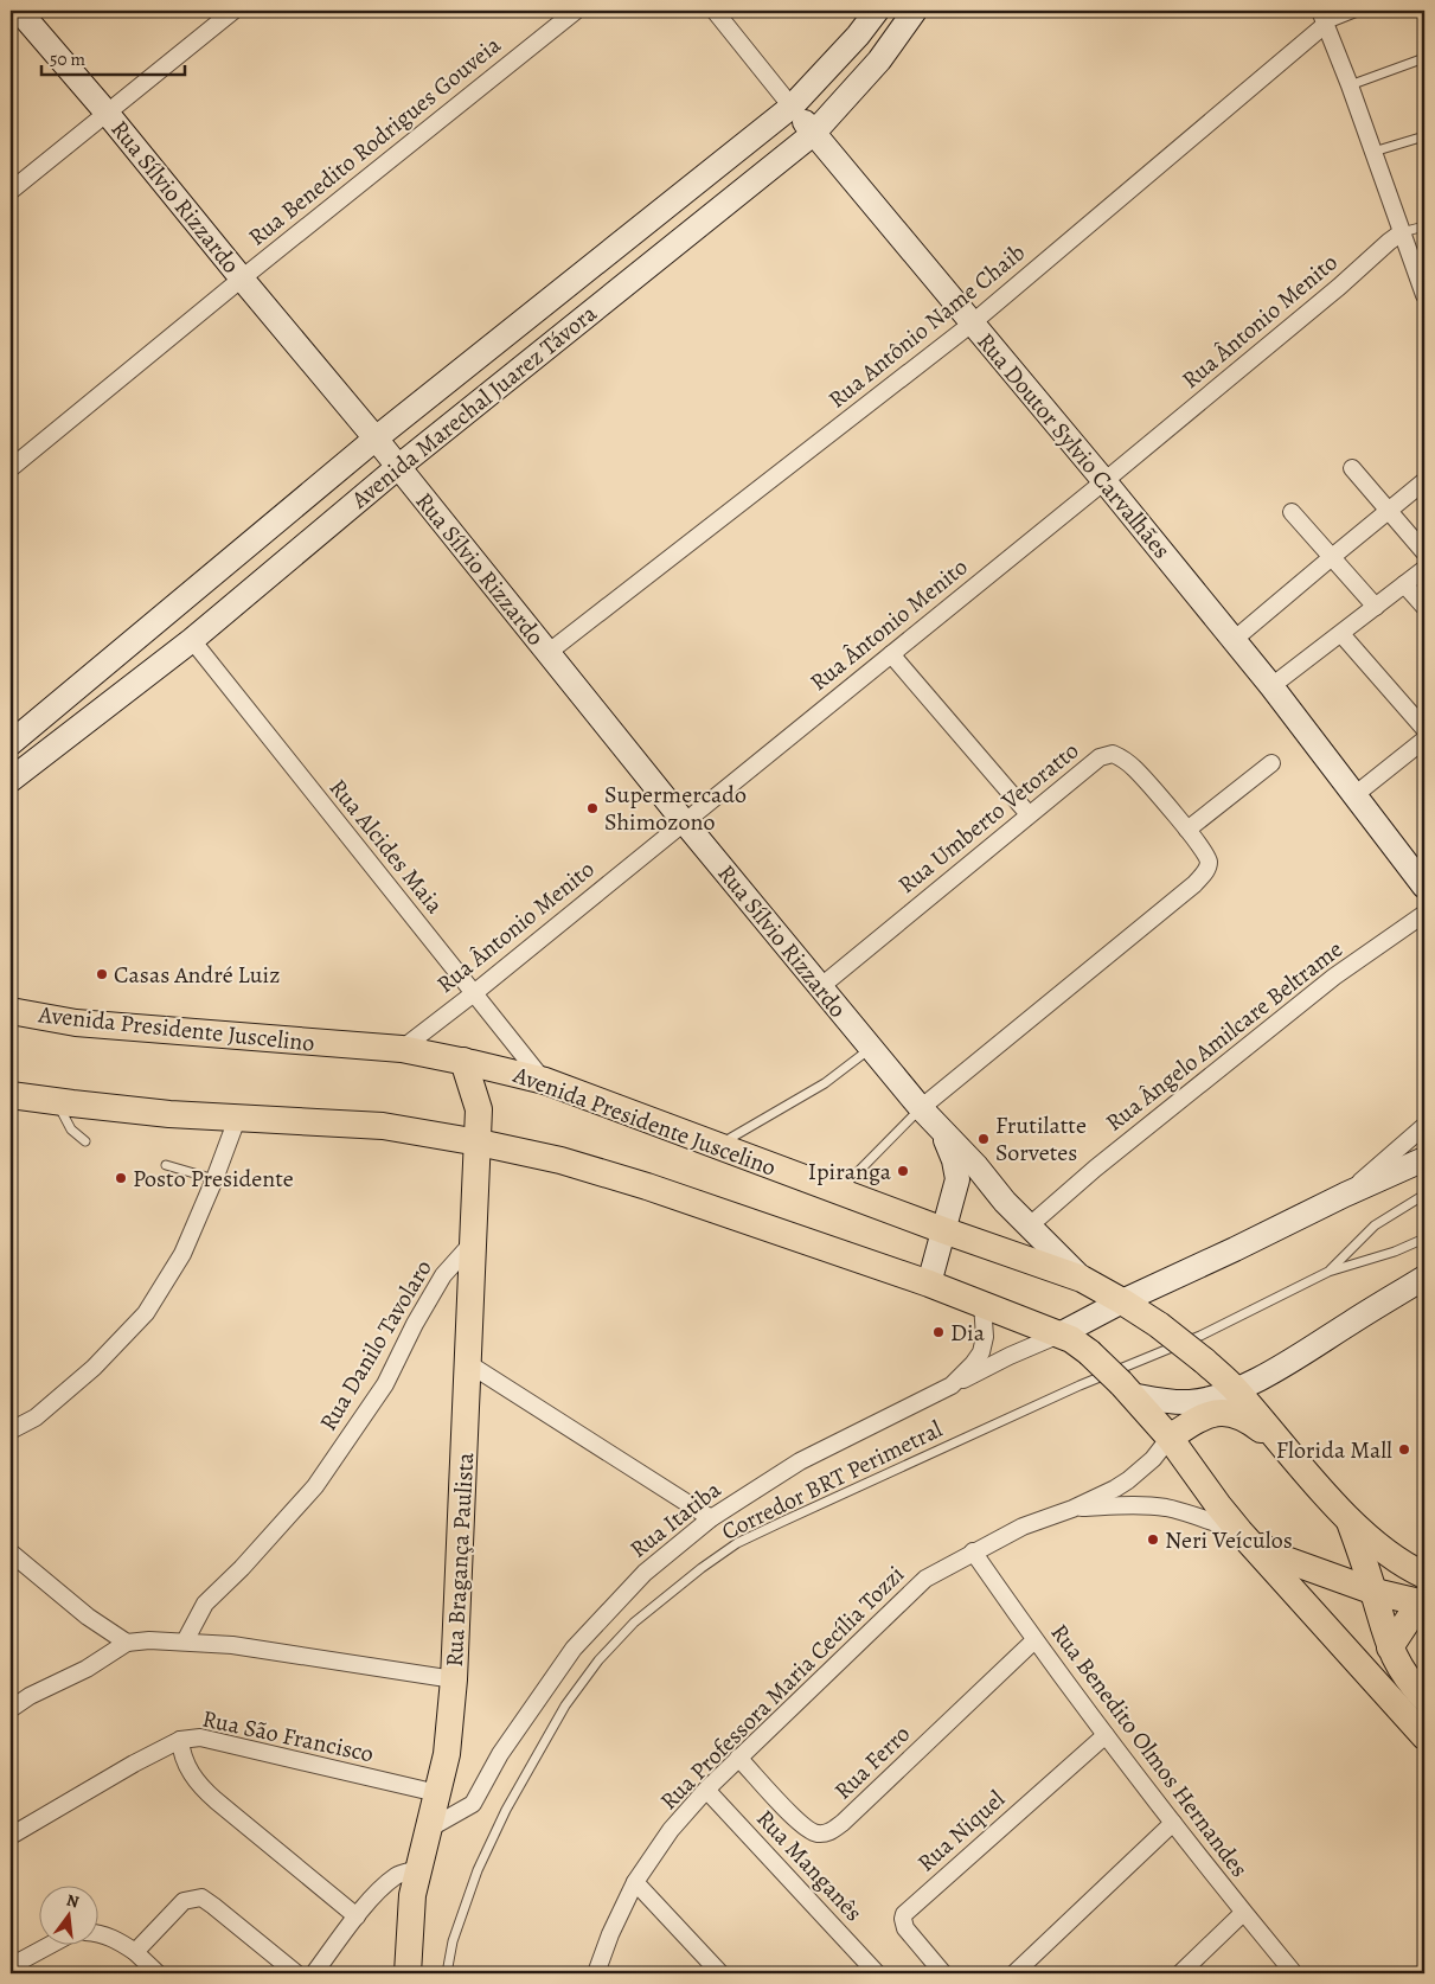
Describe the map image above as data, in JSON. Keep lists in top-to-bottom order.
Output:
{
  "streets": {
    "main road": ["Avenida Presidente Juscelino", "Rua Bragança Paulista"],
    "street": [
      "Rua Benedito Rodrigues Gouveia",
      "Rua Sílvio Rizzardo",
      "Rua Ântonio Menito",
      "Rua Antônio Name Chaib",
      "Avenida Marechal Juarez Távora",
      "Rua Doutor Sylvio Carvalhães",
      "Rua Umberto Vetoratto",
      "Rua Alcides Maia",
      "Rua Ângelo Amilcare Beltrame",
      "Rua Danilo Tavolaro",
      "Rua Itatiba",
      "Rua Professora Maria Cecília Tozzi",
      "Rua São Francisco",
      "Rua Benedito Olmos Hernandes",
      "Rua Ferro",
      "Rua Niquel",
      "Rua Manganês"
    ],
    "lane": ["Corredor BRT Perimetral"]
  },
  "crossings": [
    ["Rua Benedito Rodrigues Gouveia", "Rua Sílvio Rizzardo"],
    ["Rua Sílvio Rizzardo", "Rua Ântonio Menito"],
    ["Rua Sílvio Rizzardo", "Rua Antônio Name Chaib"],
    ["Rua Sílvio Rizzardo", "Avenida Marechal Juarez Távora"],
    ["Rua Sílvio Rizzardo", "Rua Umberto Vetoratto"],
    ["Rua Sílvio Rizzardo", "Avenida Presidente Juscelino"],
    ["Rua Sílvio Rizzardo", "Rua Ângelo Amilcare Beltrame"],
    ["Rua Ântonio Menito", "Rua Doutor Sylvio Carvalhães"],
    ["Rua Ântonio Menito", "Rua Alcides Maia"],
    ["Rua Ântonio Menito", "Avenida Presidente Juscelino"],
    ["Rua Antônio Name Chaib", "Rua Doutor Sylvio Carvalhães"],
    ["Avenida Marechal Juarez Távora", "Rua Doutor Sylvio Carvalhães"],
    ["Avenida Marechal Juarez Távora", "Rua Alcides Maia"],
    ["Rua Alcides Maia", "Avenida Presidente Juscelino"],
    ["Avenida Presidente Juscelino", "Rua Bragança Paulista"],
    ["Rua Danilo Tavolaro", "Rua Bragança Paulista"],
    ["Rua Itatiba", "Rua Bragança Paulista"],
    ["Rua Bragança Paulista", "Rua São Francisco"],
    ["Rua Professora Maria Cecília Tozzi", "Rua Benedito Olmos Hernandes"],
    ["Rua Professora Maria Cecília Tozzi", "Rua Ferro"],
    ["Rua Professora Maria Cecília Tozzi", "Rua Manganês"],
    ["Rua Benedito Olmos Hernandes", "Rua Ferro"],
    ["Rua Benedito Olmos Hernandes", "Rua Niquel"]
  ],
  "places": [
    "Supermercado Shimozono",
    "Casas André Luiz",
    "Frutilatte Sorvetes",
    "Ipiranga",
    "Posto Presidente",
    "Dia",
    "Florida Mall",
    "Neri Veículos"
  ],
  "scale_bar": "50 m",
  "north": "top"
}
